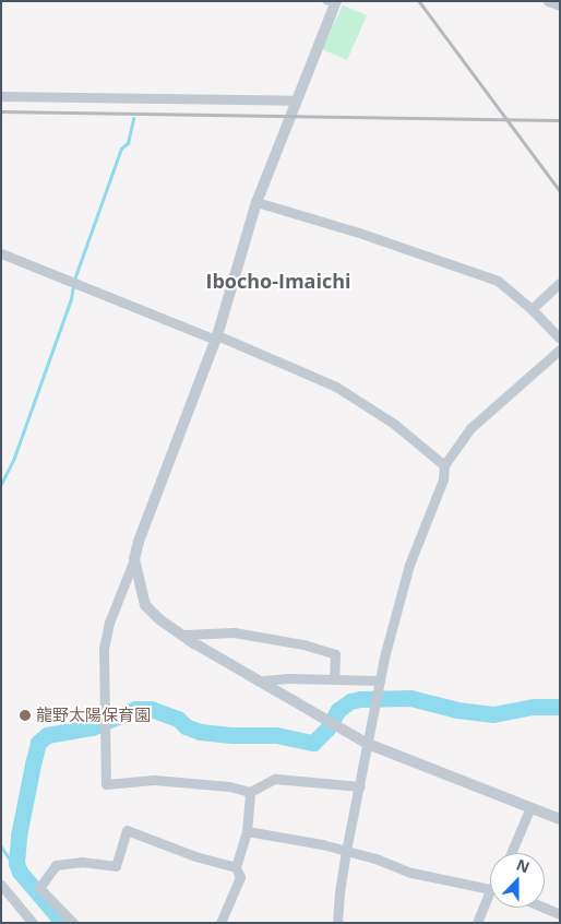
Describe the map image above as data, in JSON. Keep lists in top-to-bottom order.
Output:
{
  "districts": ["Ibocho-Imaichi"],
  "places": ["龍野太陽保育園"],
  "north": "top"
}
